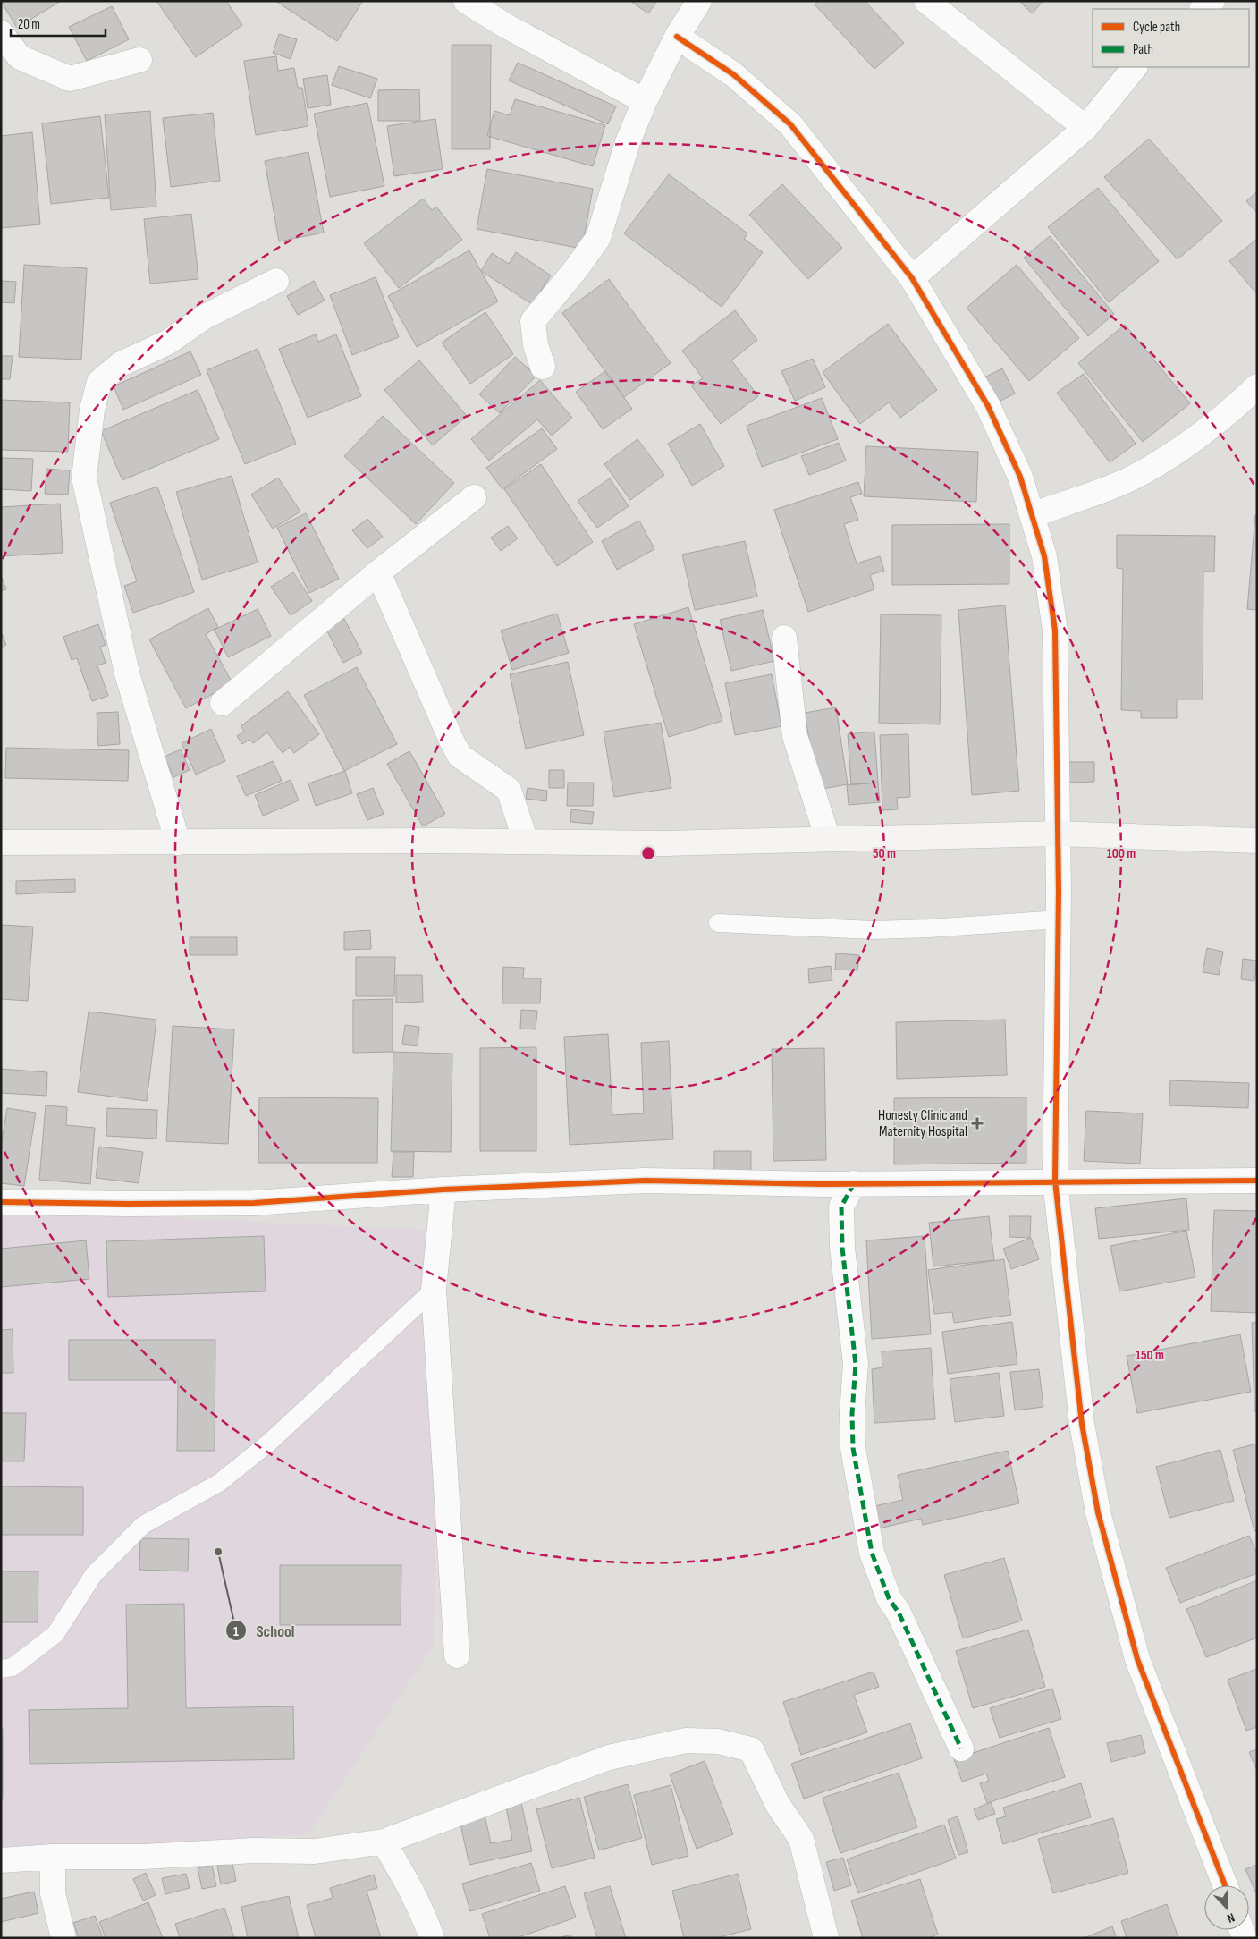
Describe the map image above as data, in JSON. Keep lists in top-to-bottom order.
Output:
{
  "places": {
    "health": ["Honesty Clinic and Maternity Hospital"],
    "other": ["School"]
  },
  "legend": ["Cycle path", "Path"],
  "scale_bar": "20 m",
  "north": "bottom",
  "rings": ["50 m", "100 m", "150 m"]
}
